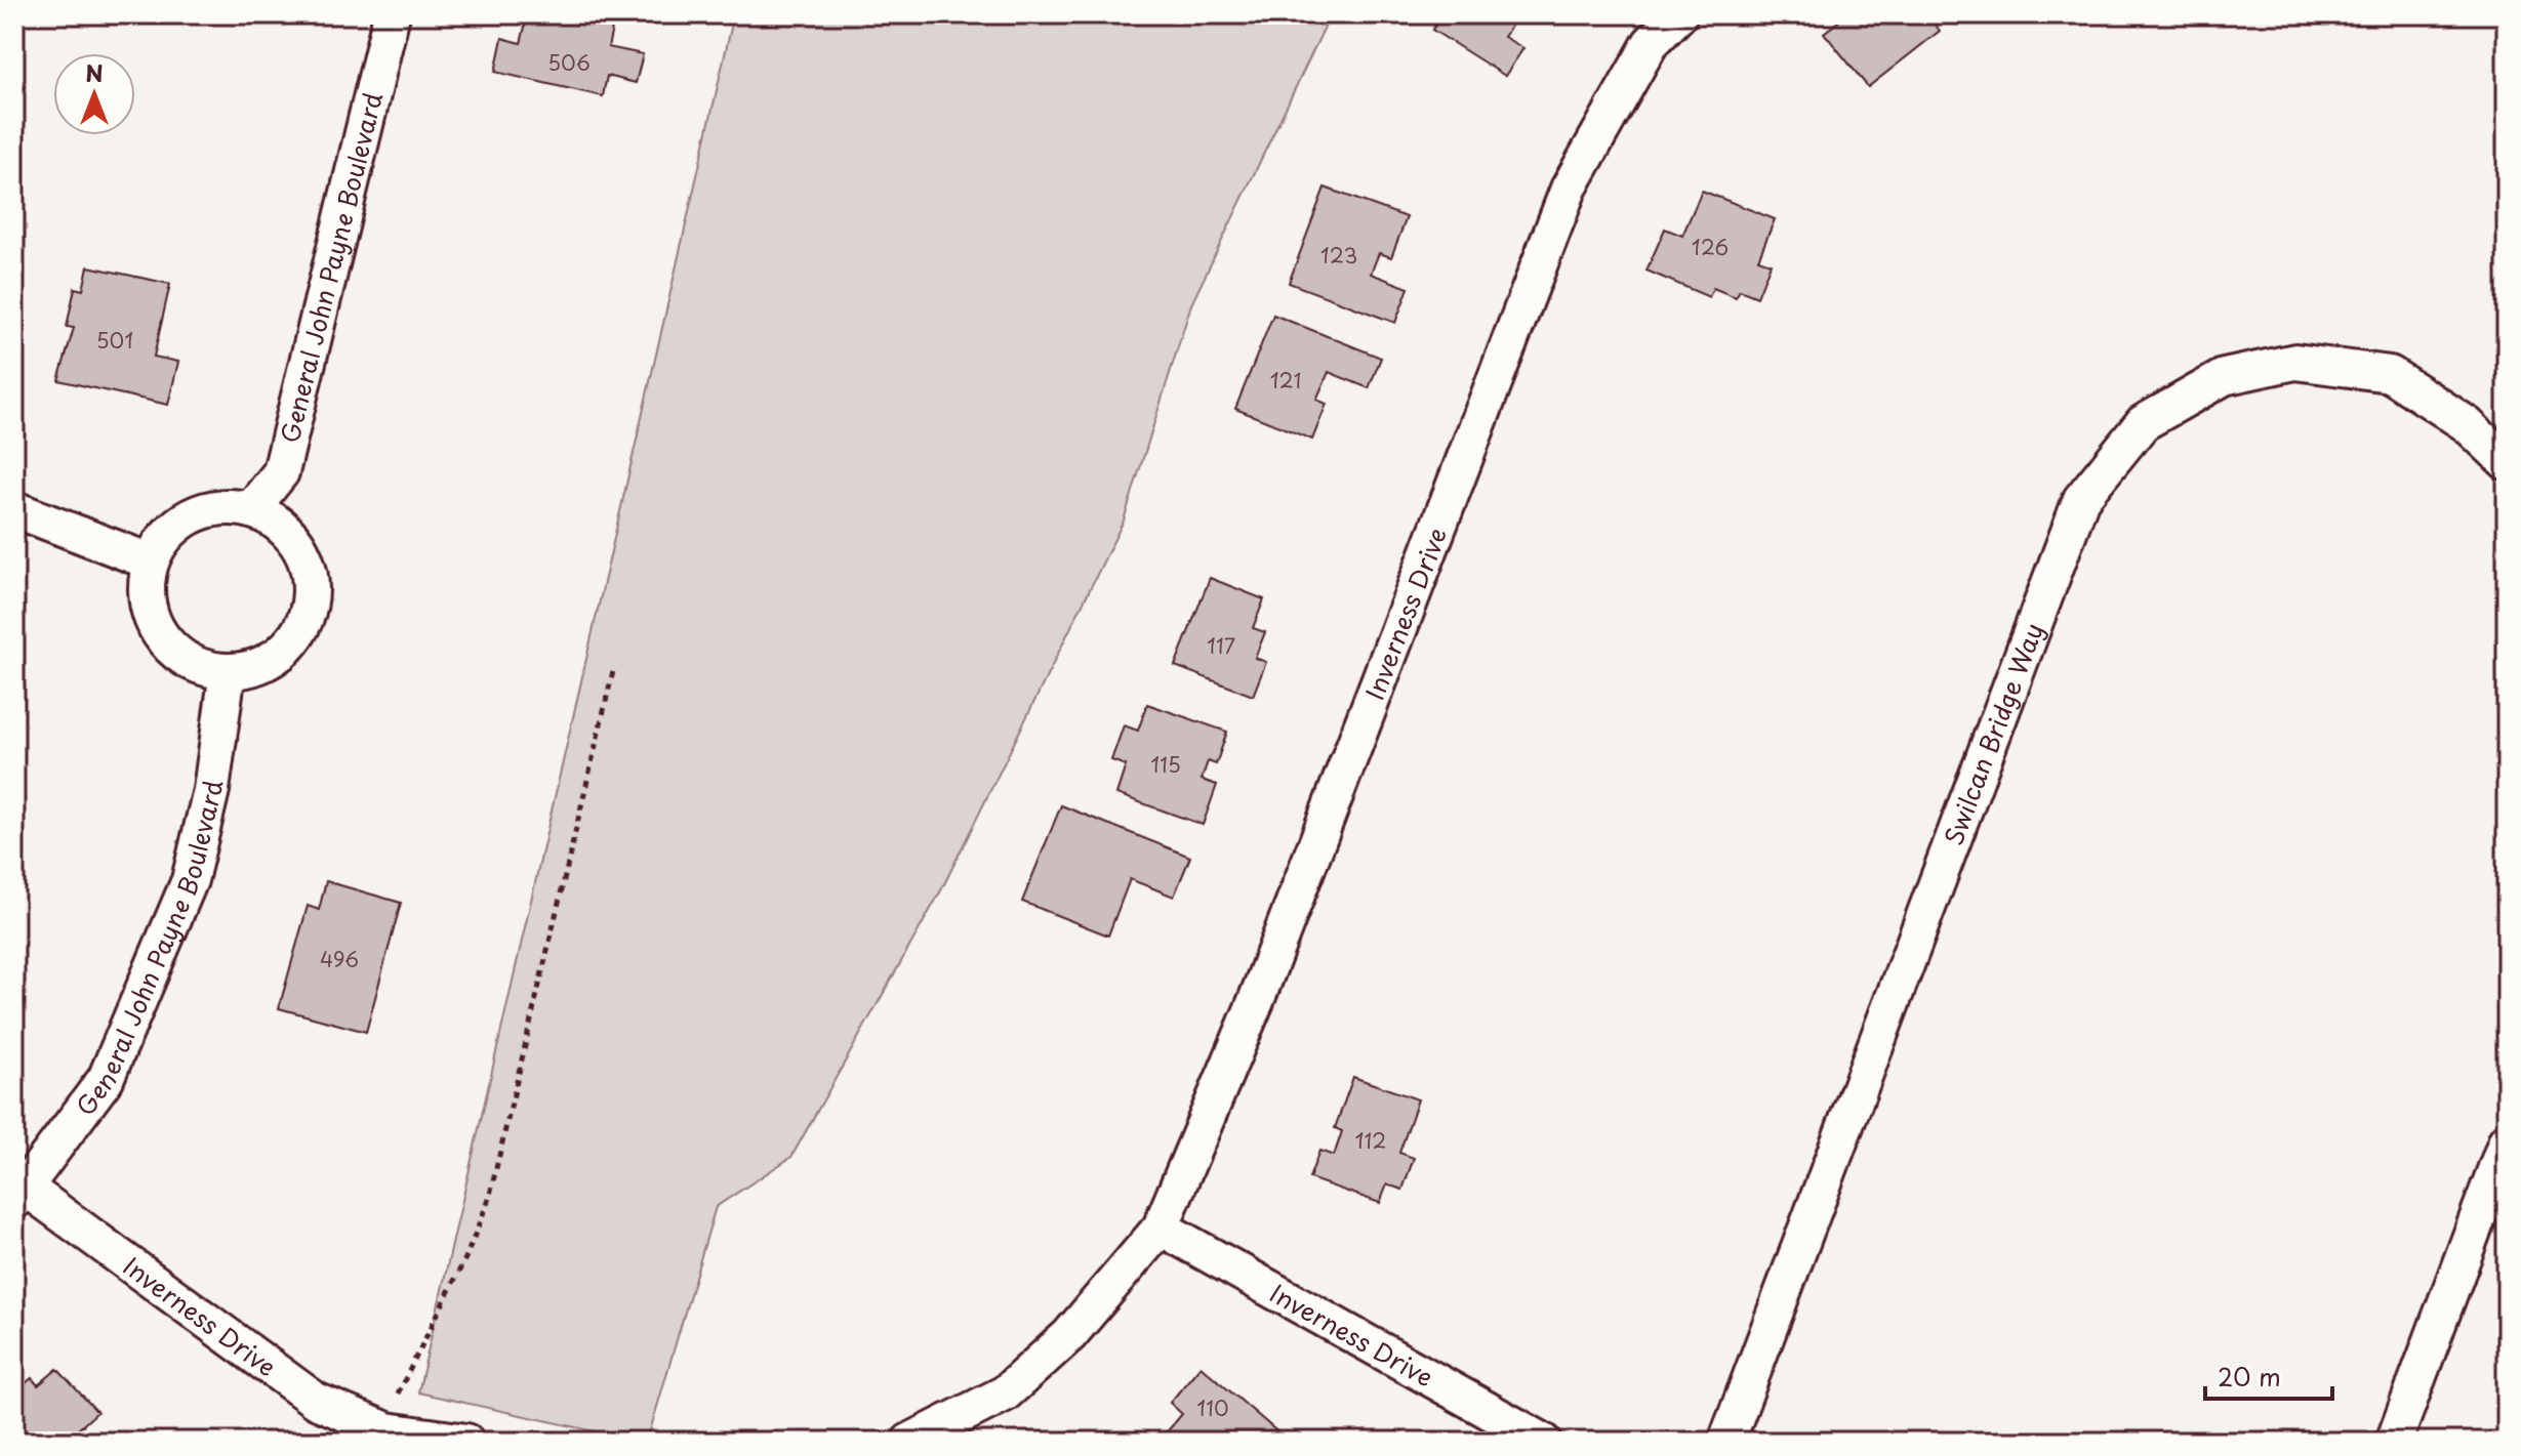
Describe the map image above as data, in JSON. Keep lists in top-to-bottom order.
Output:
{
  "streets": {
    "street": ["General John Payne Boulevard", "Inverness Drive", "Swilcan Bridge Way"]
  },
  "crossings": [
    ["General John Payne Boulevard", "Inverness Drive"]
  ],
  "house_numbers": [
    "506",
    "126",
    "123",
    "501",
    "121",
    "117",
    "115",
    "496",
    "112",
    "110"
  ],
  "scale_bar": "20 m",
  "north": "top"
}
